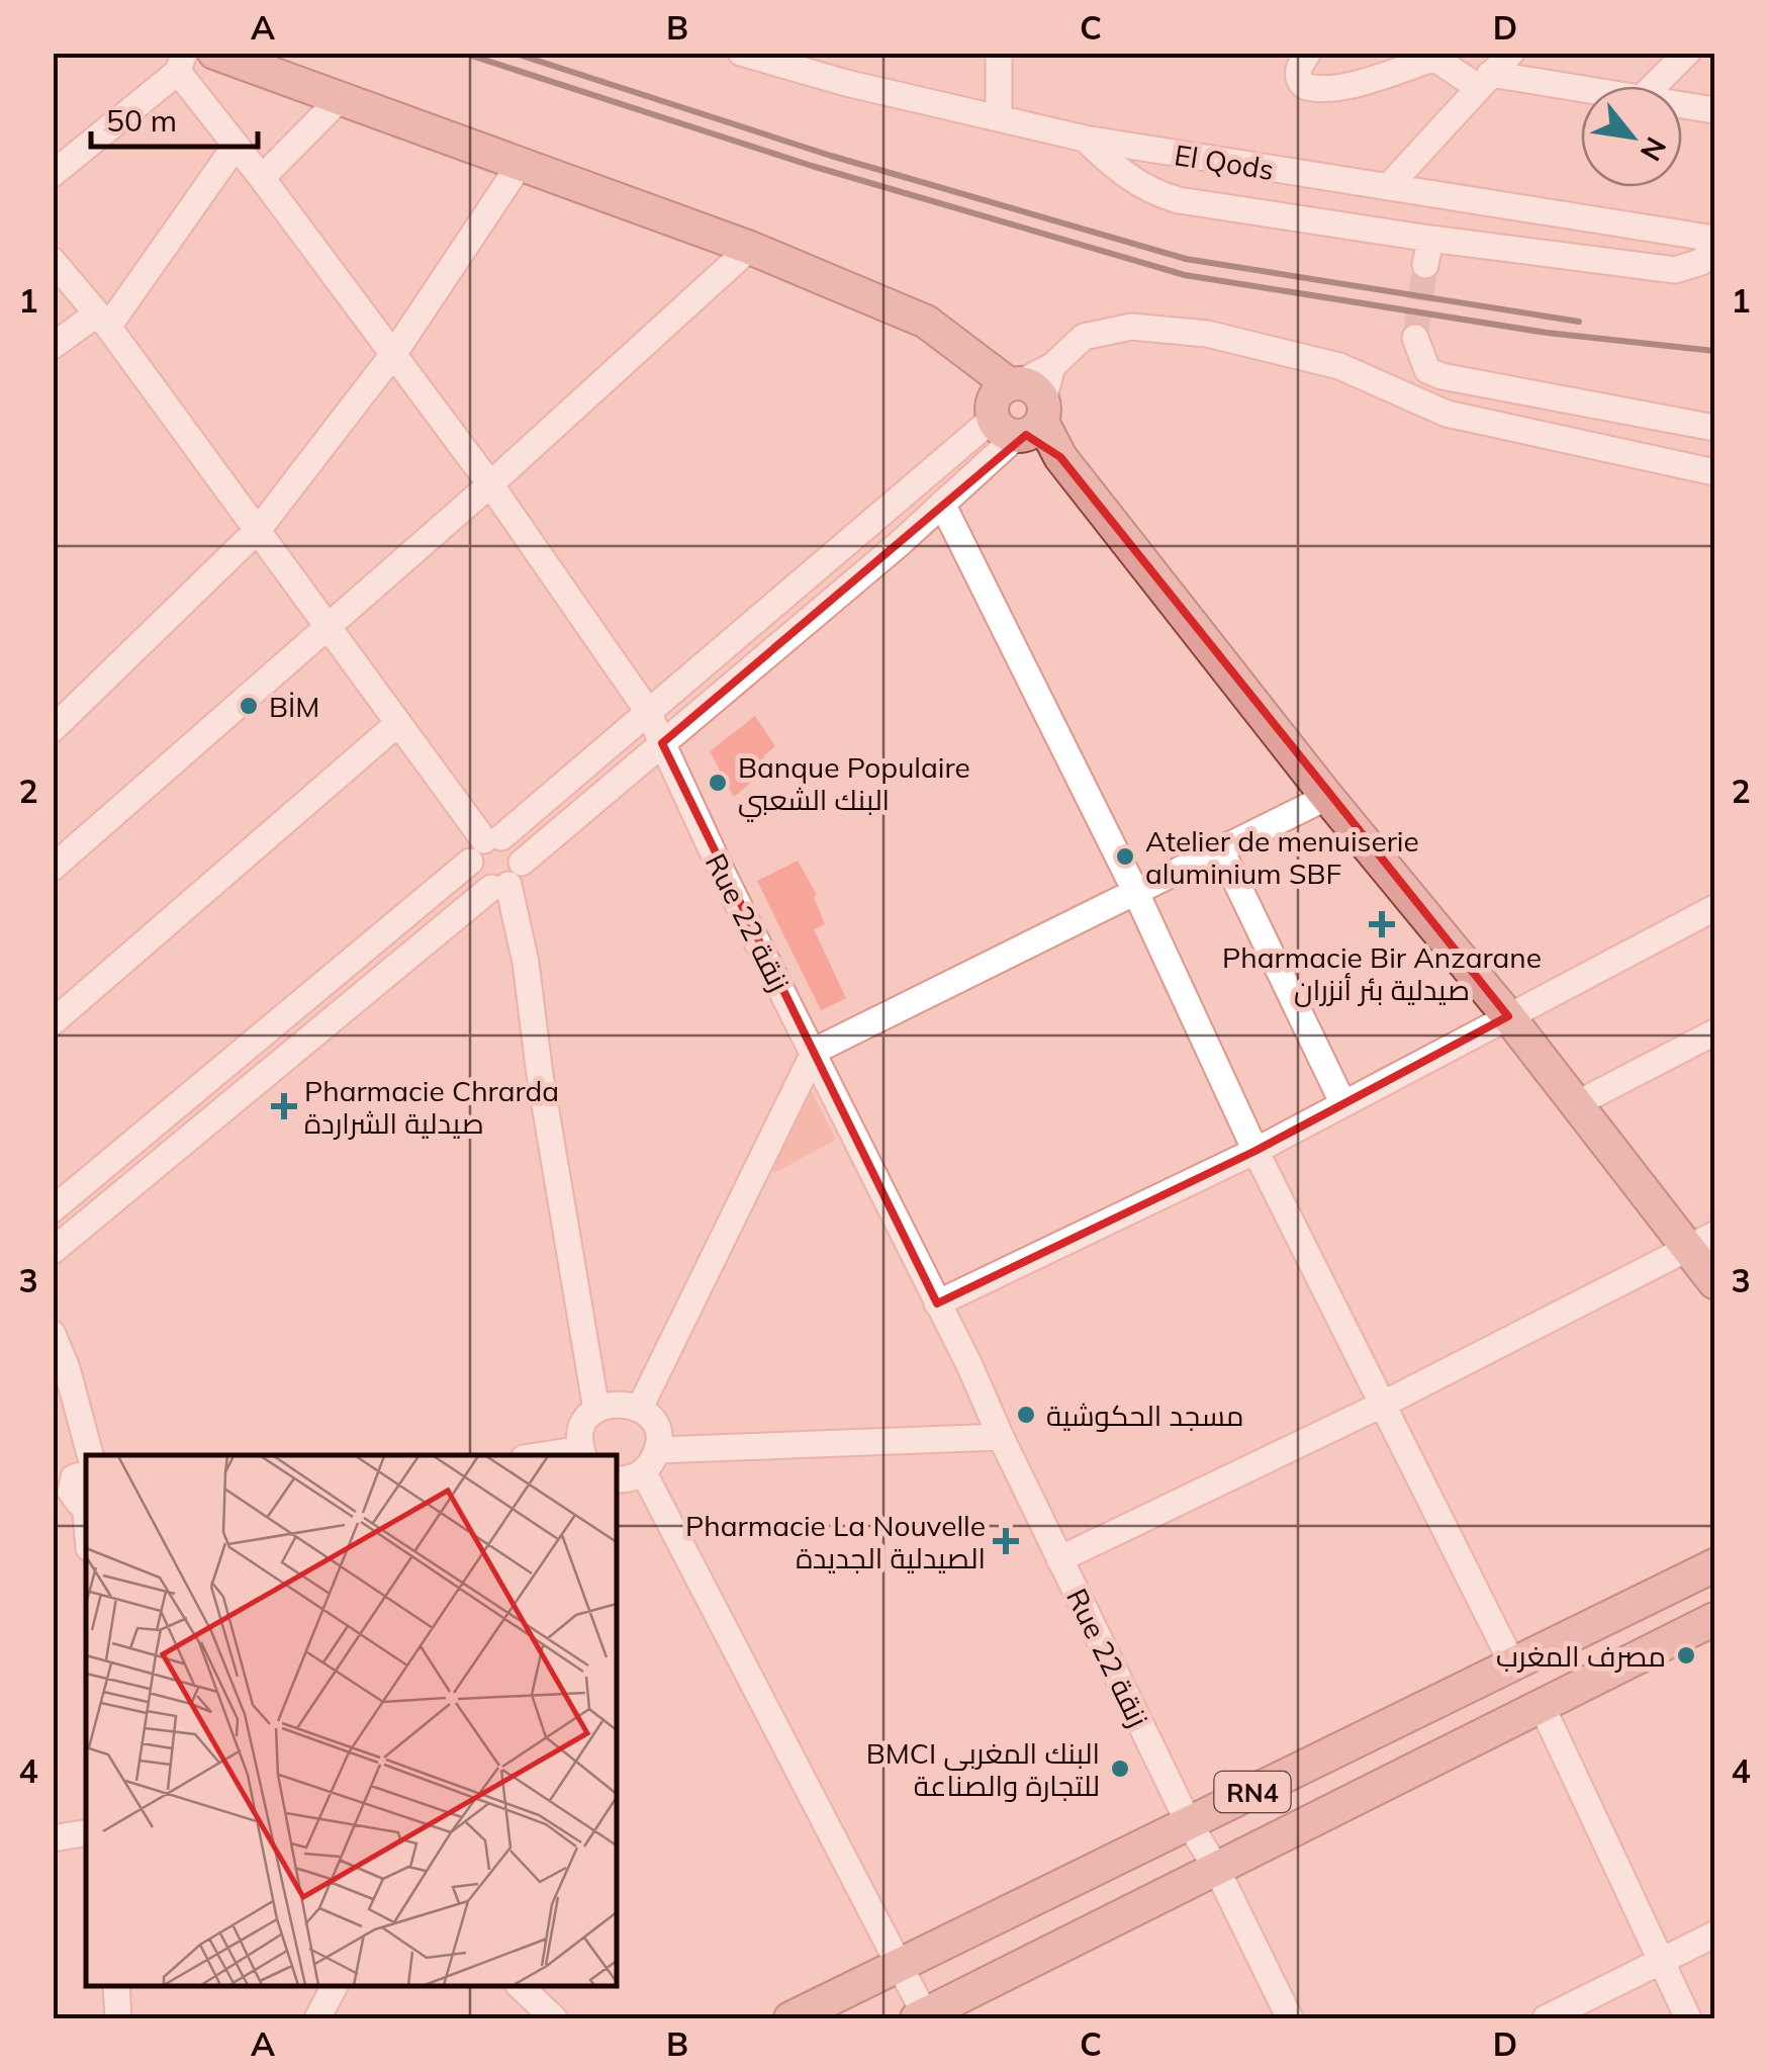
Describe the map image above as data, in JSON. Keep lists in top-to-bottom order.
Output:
{
  "streets": {
    "main road": ["RN4"],
    "street": ["El Qods", "Rue 22 زنقة"]
  },
  "crossings": [
    ["Rue 22 زنقة", "RN4"]
  ],
  "places": {
    "other": [
      "BİM",
      "Banque Populaire البنك الشعبي",
      "Atelier de menuiserie aluminium SBF",
      "مسجد الحكوشية",
      "مصرف المغرب",
      "BMCI البنك المغربي للتجارة والصناعة"
    ],
    "health": ["Pharmacie Bir Anzarane صيدلية بئر أنزران", "Pharmacie Chrarda صيدلية الشراردة", "Pharmacie La Nouvelle الصيدلية الجديدة"]
  },
  "scale_bar": "50 m",
  "north": "bottom right",
  "grid": {
    "columns": [
      "A",
      "B",
      "C",
      "D"
    ],
    "rows": [
      "1",
      "2",
      "3",
      "4"
    ]
  }
}
